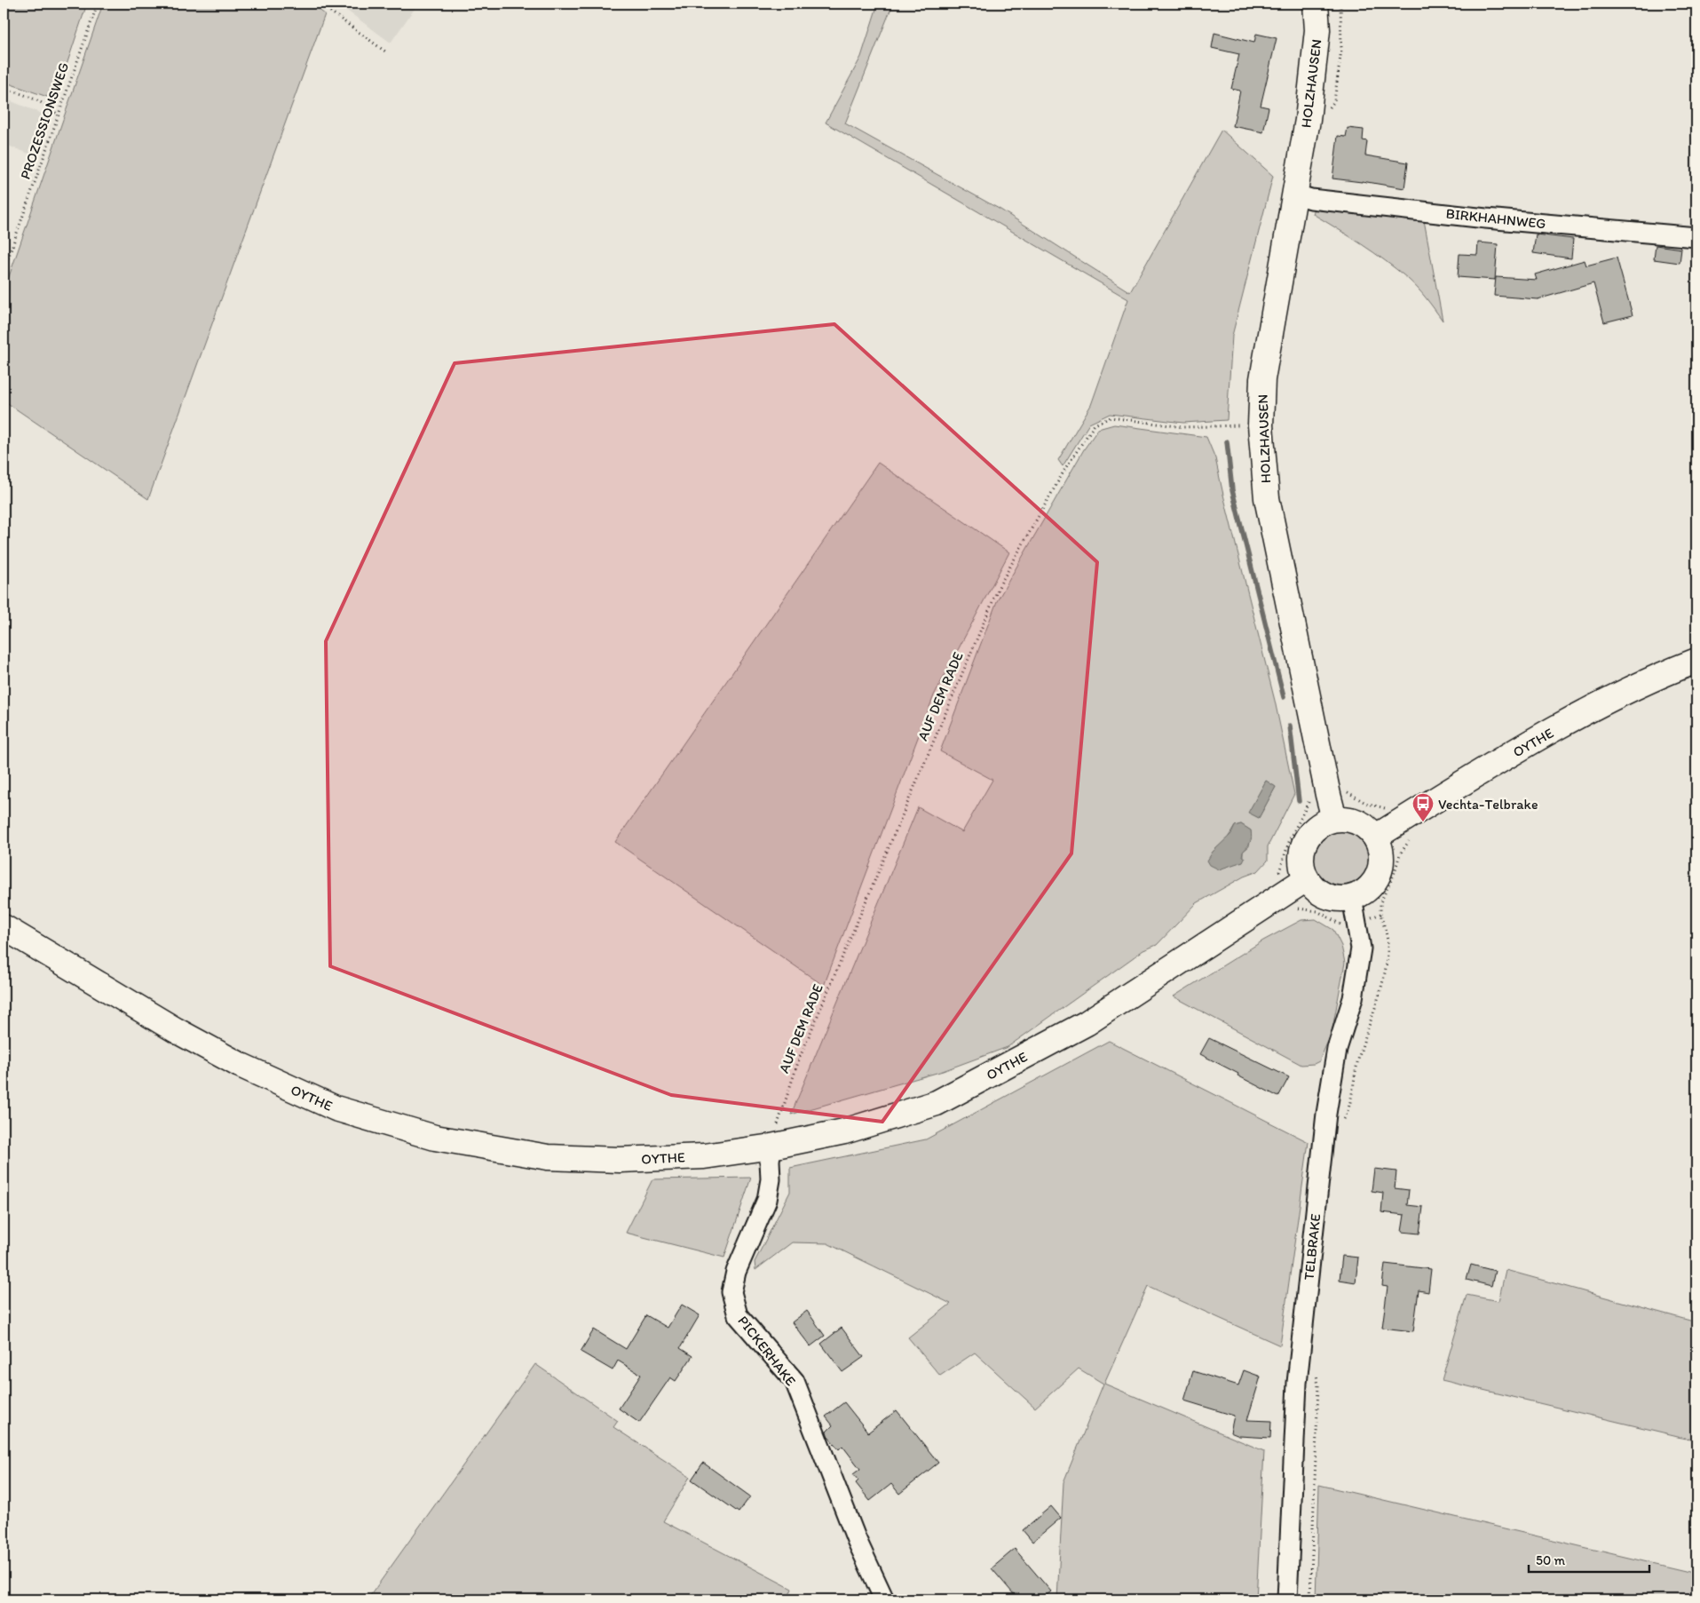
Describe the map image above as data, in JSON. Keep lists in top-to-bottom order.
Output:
{
  "streets": {
    "main road": ["HOLZHAUSEN", "OYTHE"],
    "street": ["BIRKHAHNWEG", "TELBRAKE", "PICKERHAKE"],
    "path": ["PROZESSIONSWEG", "AUF DEM RADE"]
  },
  "crossings": [
    ["HOLZHAUSEN", "BIRKHAHNWEG"],
    ["HOLZHAUSEN", "AUF DEM RADE"],
    ["HOLZHAUSEN", "OYTHE"],
    ["HOLZHAUSEN", "TELBRAKE"],
    ["AUF DEM RADE", "OYTHE"],
    ["AUF DEM RADE", "PICKERHAKE"],
    ["OYTHE", "TELBRAKE"],
    ["OYTHE", "PICKERHAKE"]
  ],
  "places": {
    "bus stop": ["Vechta-Telbrake"]
  },
  "scale_bar": "50 m"
}
